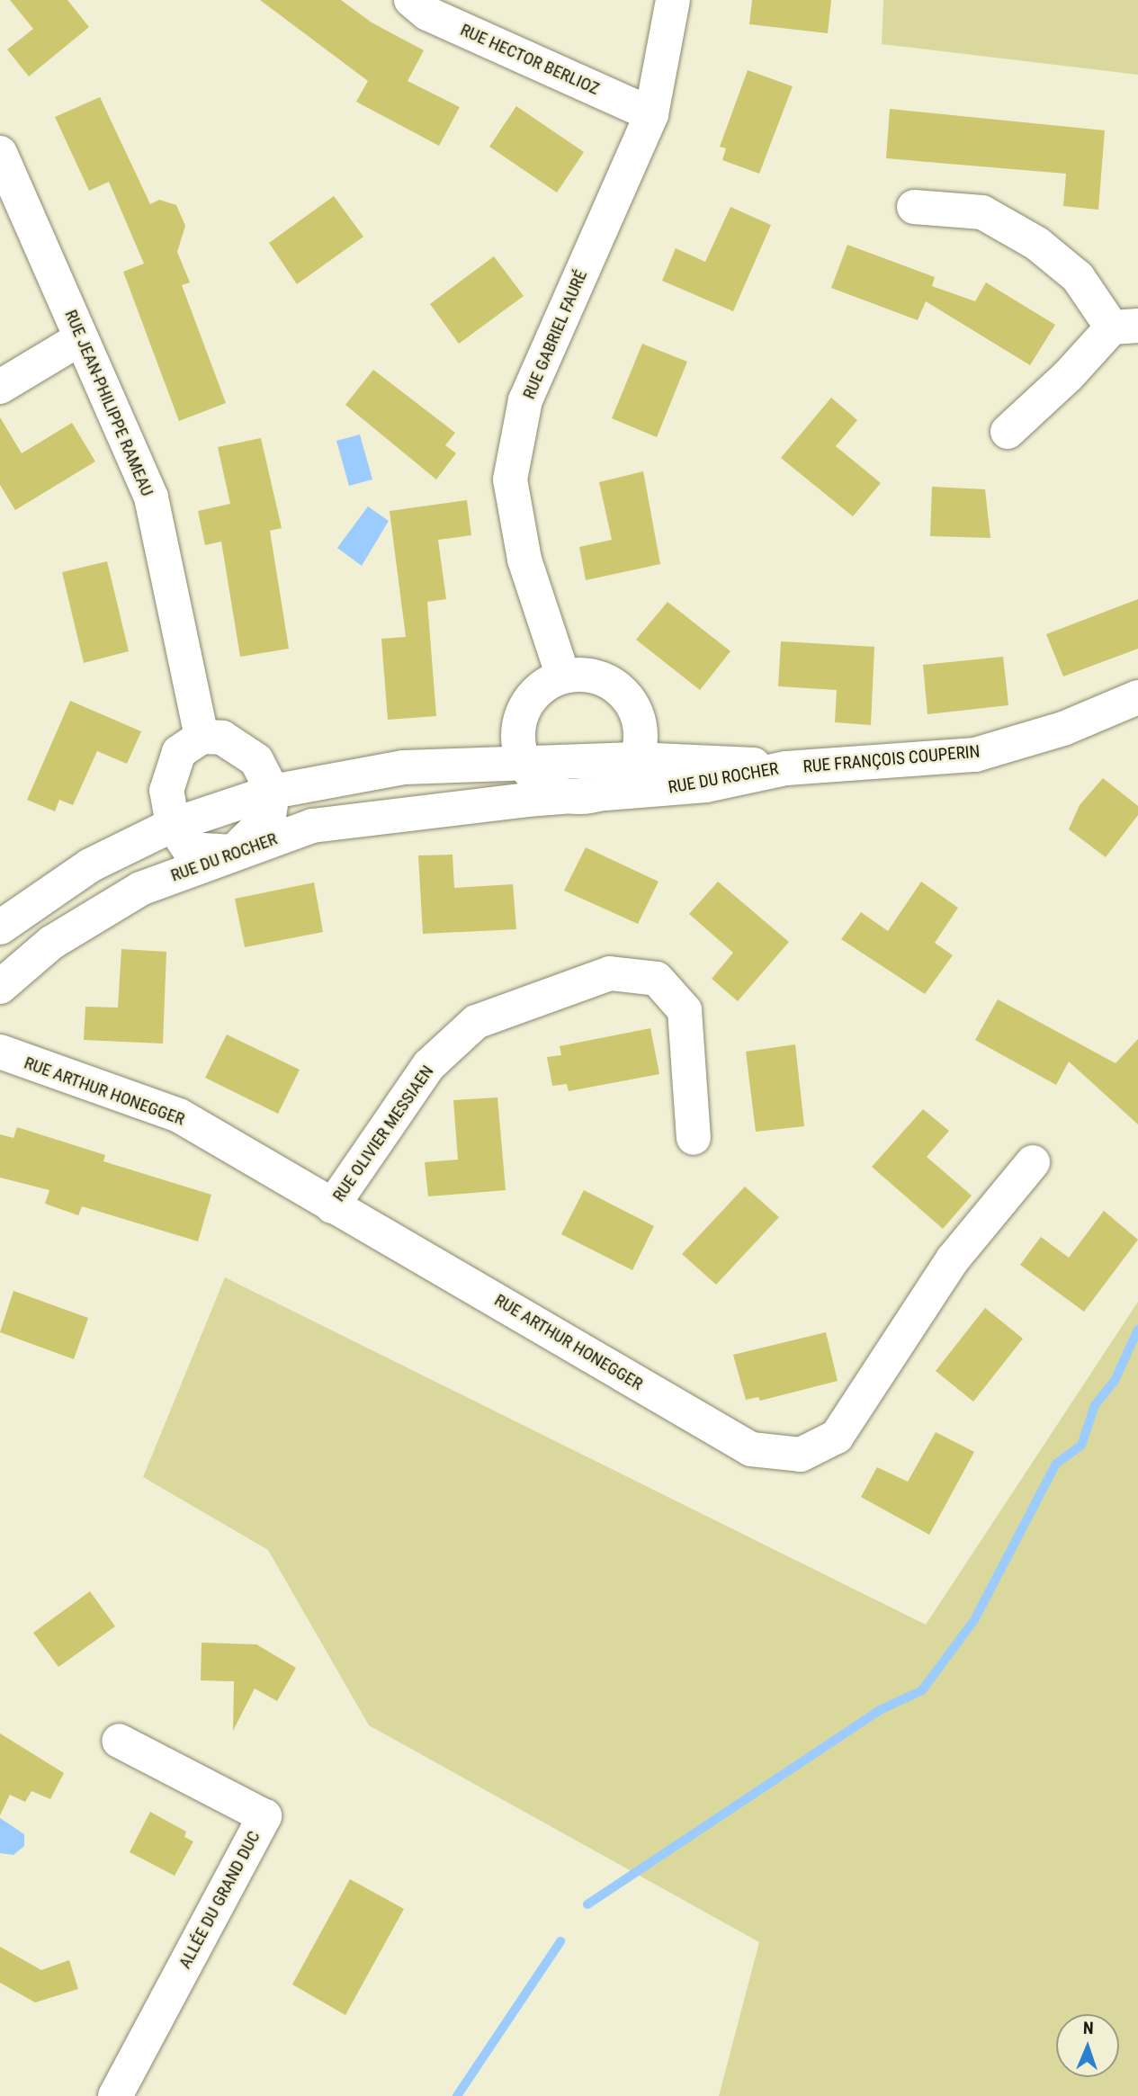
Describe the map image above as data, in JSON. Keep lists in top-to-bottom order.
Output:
{
  "streets": {
    "street": [
      "RUE HECTOR BERLIOZ",
      "RUE GABRIEL FAURÉ",
      "RUE JEAN-PHILIPPE RAMEAU",
      "RUE FRANÇOIS COUPERIN",
      "RUE DU ROCHER",
      "RUE ARTHUR HONEGGER",
      "RUE OLIVIER MESSIAEN",
      "ALLÉE DU GRAND DUC"
    ]
  },
  "crossings": [
    ["RUE HECTOR BERLIOZ", "RUE GABRIEL FAURÉ"],
    ["RUE GABRIEL FAURÉ", "RUE DU ROCHER"],
    ["RUE FRANÇOIS COUPERIN", "RUE DU ROCHER"],
    ["RUE ARTHUR HONEGGER", "RUE OLIVIER MESSIAEN"]
  ],
  "north": "top"
}
